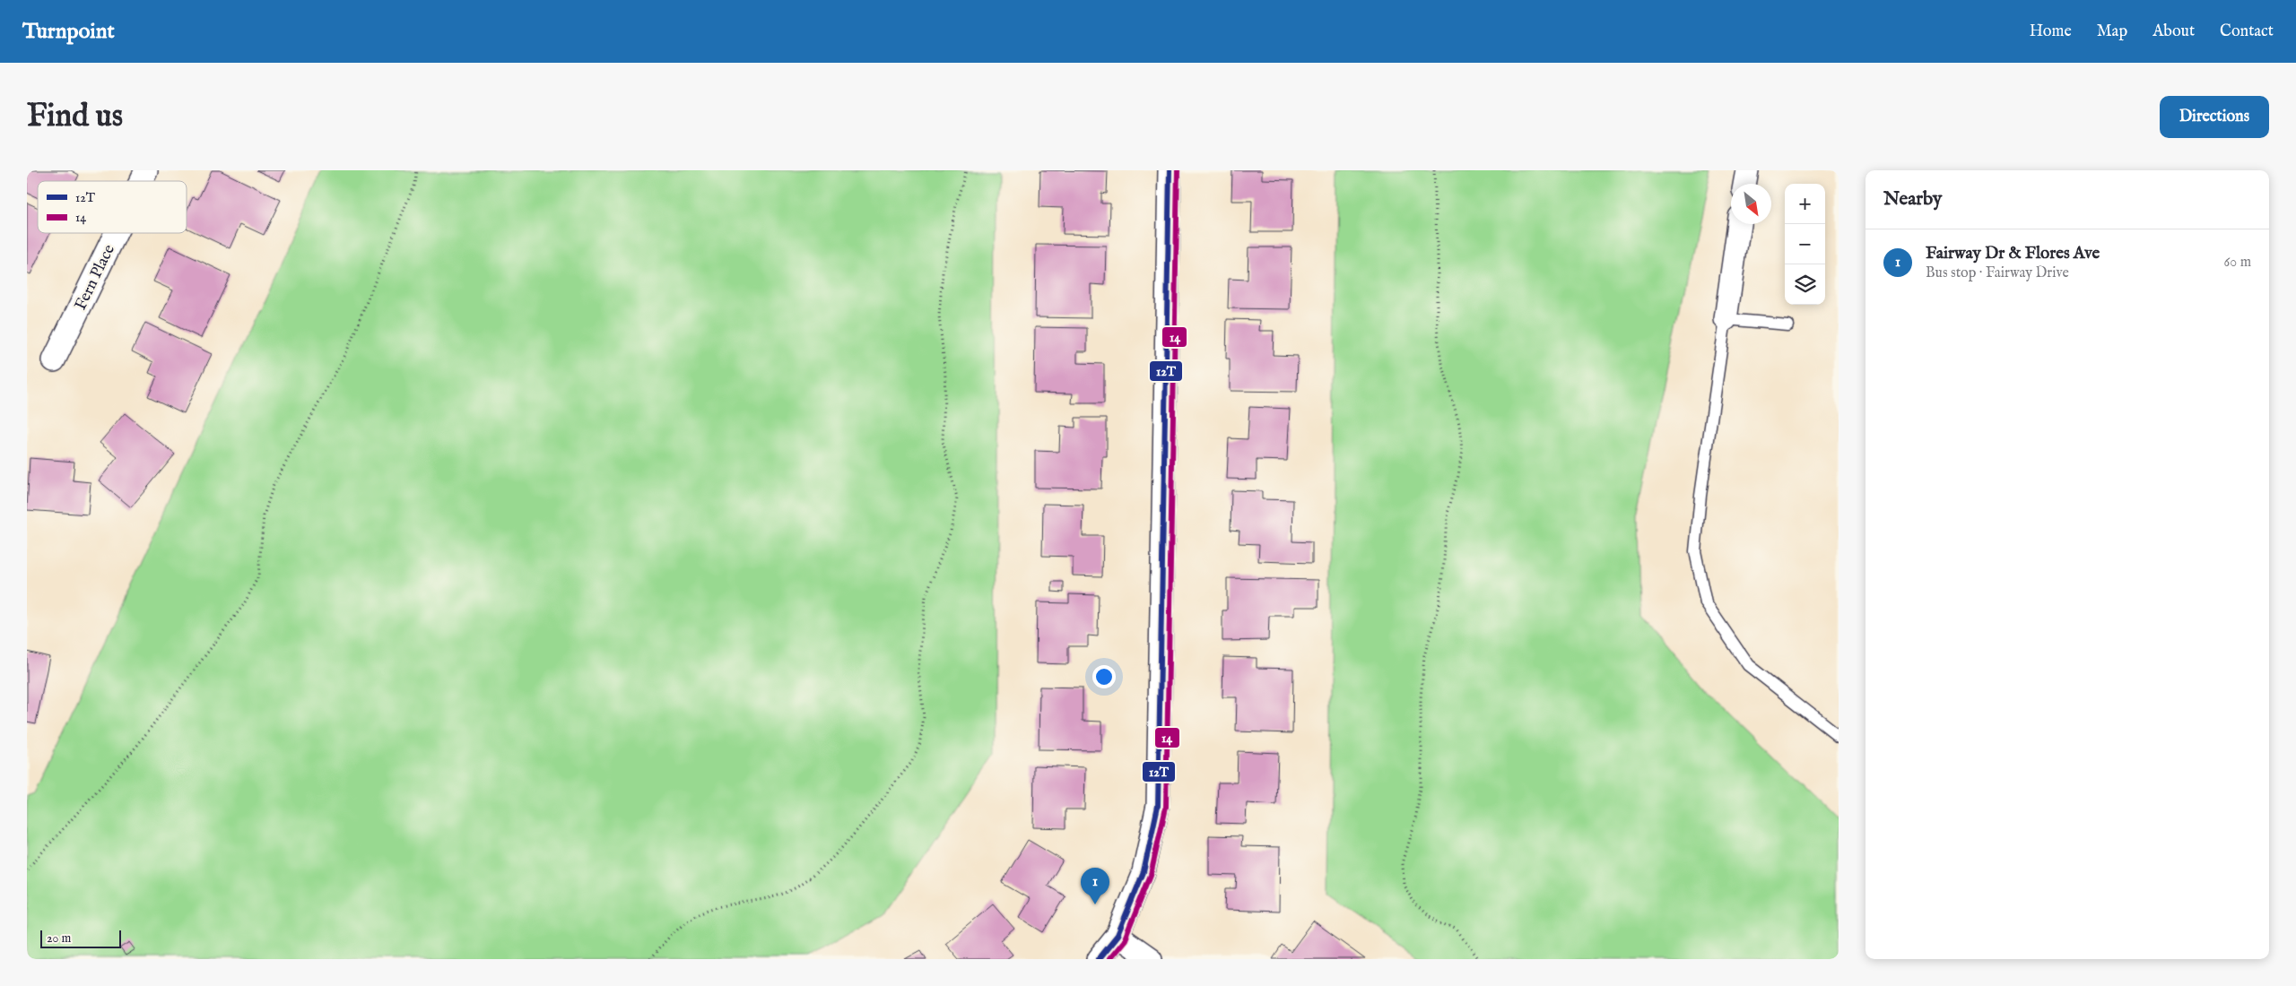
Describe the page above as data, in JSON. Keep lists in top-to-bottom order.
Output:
{
  "streets": {
    "street": ["Fern Place"]
  },
  "lines": ["transit line 12T", "transit line 14"],
  "legend": ["12T", "14"],
  "scale_bar": "20 m",
  "north": "bottom right",
  "page": {
    "header": "Turnpoint",
    "nav": [
      "Home",
      "Map",
      "About",
      "Contact"
    ],
    "buttons": "Directions",
    "title": "Find us",
    "heading": "Nearby",
    "map_buttons": ["+", "−"],
    "list": [
      {
        "mark": "1",
        "name": "Fairway Dr & Flores Ave",
        "note": "Bus stop · Fairway Drive",
        "value": "60 m"
      }
    ],
    "pins": "1",
    "scale": "20 m"
  }
}
